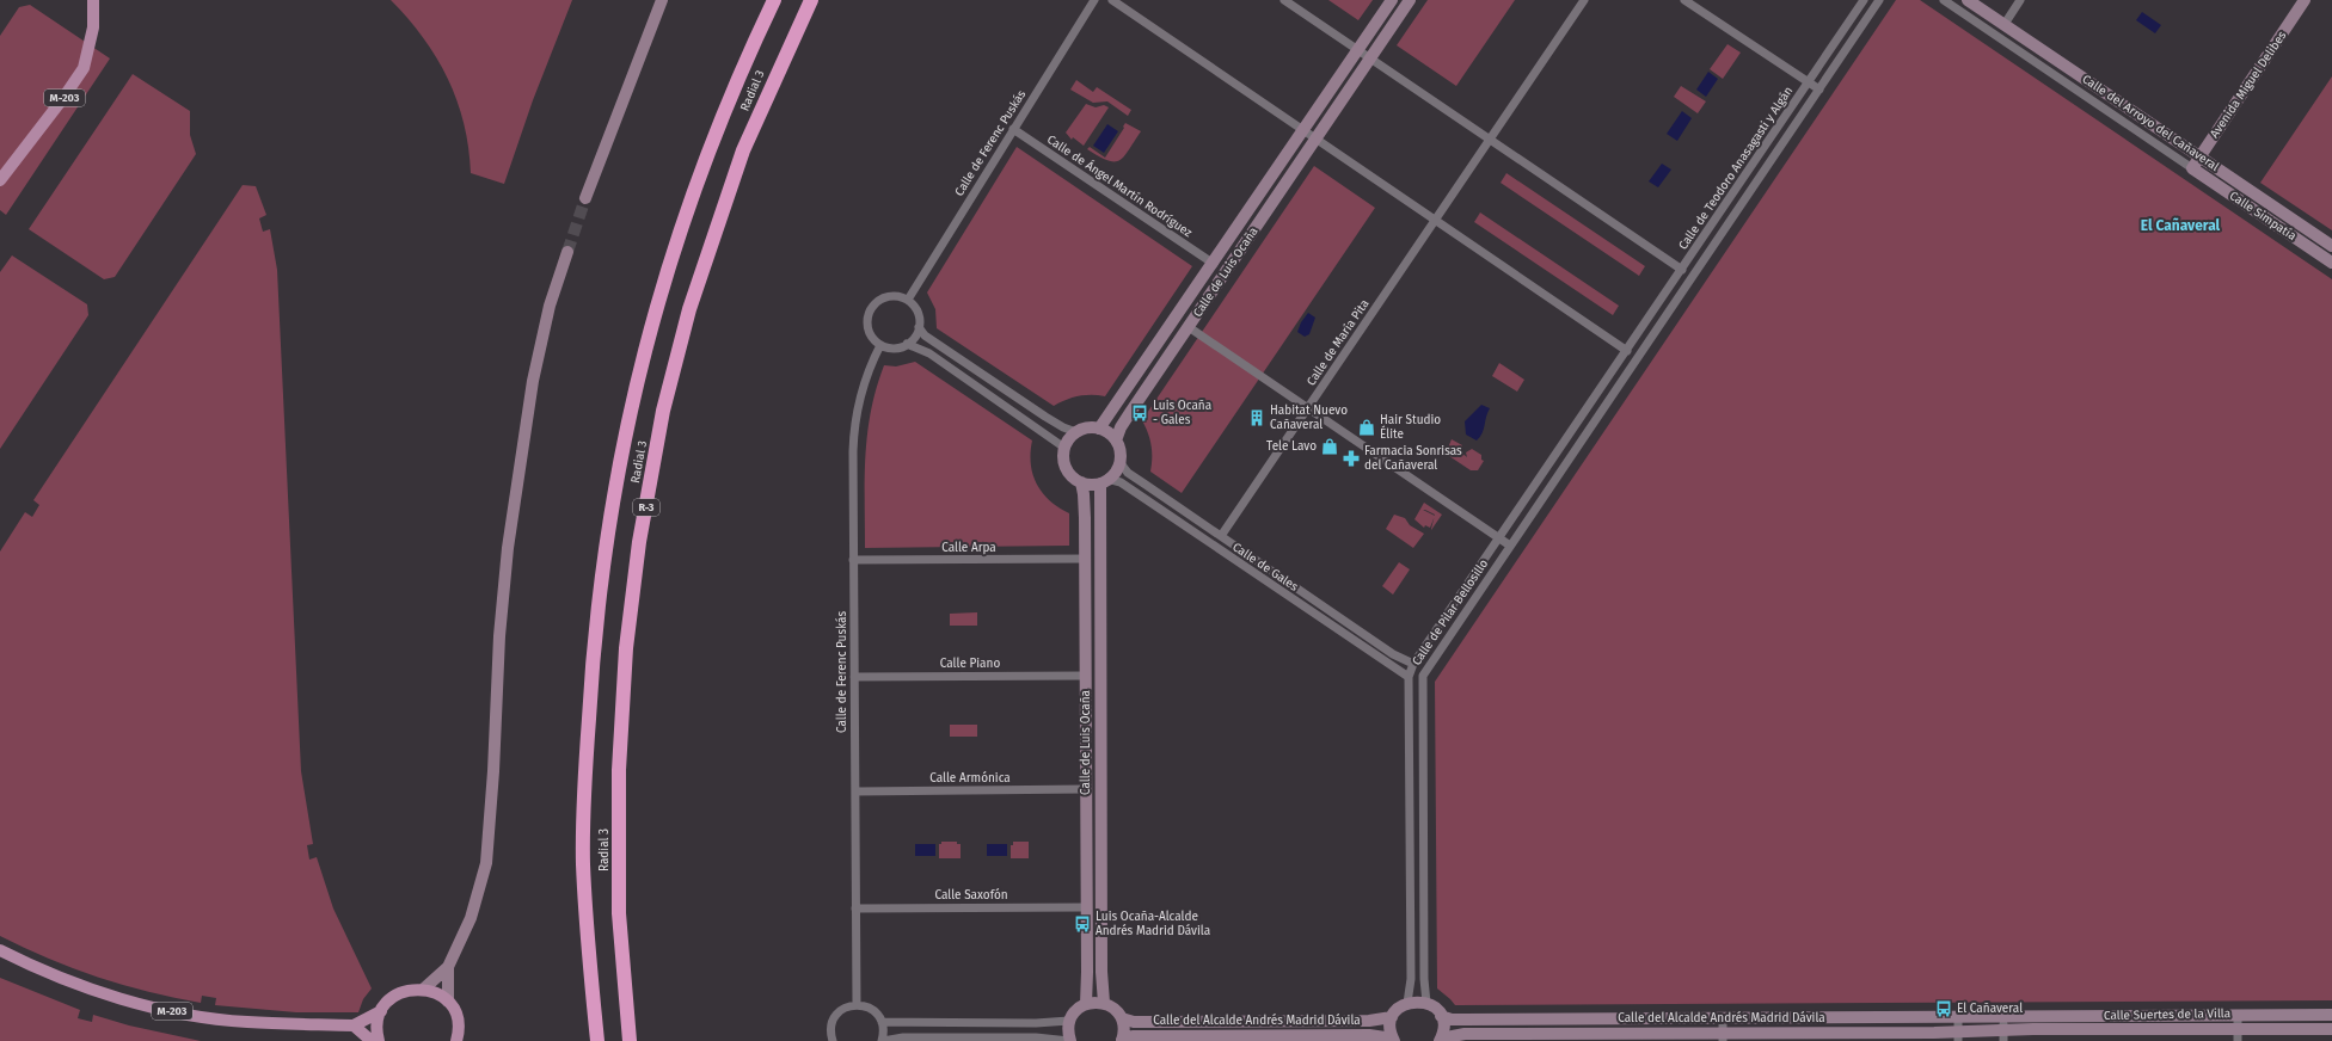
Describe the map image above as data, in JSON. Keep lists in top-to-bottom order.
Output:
{
  "streets": {
    "highway": ["Radial 3", "R-3"],
    "main road": [
      "Avenida Miguel Delibes",
      "M-203",
      "Calle del Arroyo del Cañaveral",
      "Calle Simpatía",
      "Calle de Luis Ocaña",
      "Calle Suertes de la Villa",
      "Calle del Alcalde Andrés Madrid Dávila"
    ],
    "street": [
      "Calle de Ferenc Puskás",
      "Calle de Teodoro Anasagasti y Algán",
      "Calle de Ángel Martín Rodríguez",
      "Calle de María Pita",
      "Calle Arpa",
      "Calle de Gales",
      "Calle de Pilar Bellosillo",
      "Calle Piano",
      "Calle Armónica",
      "Calle Saxofón"
    ]
  },
  "crossings": [
    ["Avenida Miguel Delibes", "Calle del Arroyo del Cañaveral"],
    ["Avenida Miguel Delibes", "Calle Simpatía"],
    ["Calle del Arroyo del Cañaveral", "Calle Simpatía"],
    ["Calle de Ferenc Puskás", "Calle de Ángel Martín Rodríguez"],
    ["Calle de Ferenc Puskás", "Calle Arpa"],
    ["Calle de Ferenc Puskás", "Calle Piano"],
    ["Calle de Ferenc Puskás", "Calle Armónica"],
    ["Calle de Ferenc Puskás", "Calle Saxofón"],
    ["Calle de Teodoro Anasagasti y Algán", "Calle de Pilar Bellosillo"],
    ["Calle de Ángel Martín Rodríguez", "Calle de Luis Ocaña"],
    ["Calle de Luis Ocaña", "Calle Arpa"],
    ["Calle de Luis Ocaña", "Calle de Gales"],
    ["Calle de Luis Ocaña", "Calle Piano"],
    ["Calle de Luis Ocaña", "Calle Armónica"],
    ["Calle de Luis Ocaña", "Calle Saxofón"],
    ["Calle de María Pita", "Calle de Gales"],
    ["Calle de Gales", "Calle de Pilar Bellosillo"],
    ["Calle Suertes de la Villa", "Calle del Alcalde Andrés Madrid Dávila"]
  ],
  "districts": ["El Cañaveral"],
  "places": {
    "bus stop": ["Luis Ocaña - Gales", "Luis Ocaña-Alcalde Andrés Madrid Dávila", "El Cañaveral"],
    "building": ["Habitat Nuevo Cañaveral"],
    "shop": ["Hair Studio Élite", "Tele Lavo"],
    "pharmacy": ["Farmacia Sonrisas del Cañaveral"]
  }
}
